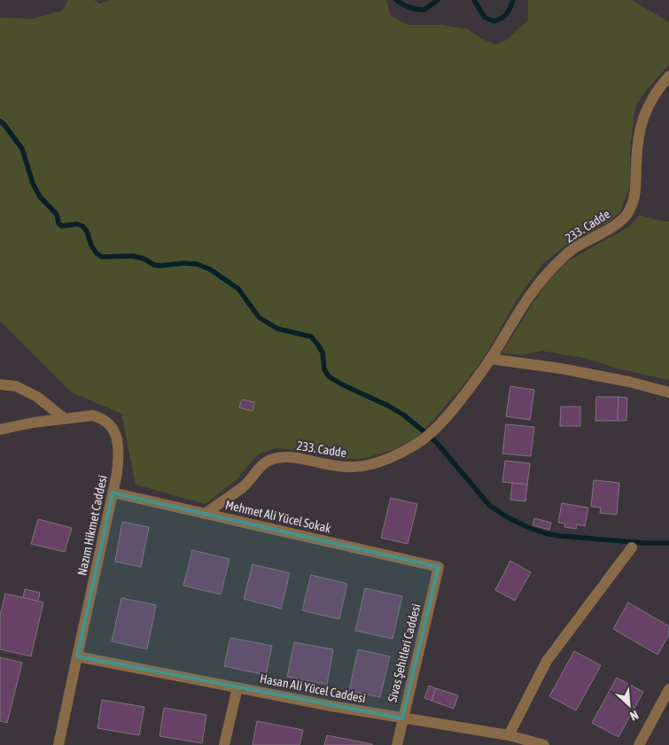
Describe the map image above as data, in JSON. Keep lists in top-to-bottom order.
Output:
{
  "streets": {
    "street": [
      "233. Cadde",
      "Mehmet Ali Yücel Sokak",
      "Nazım Hikmet Caddesi",
      "Sivas Şehitleri Caddesi",
      "Hasan Ali Yücel Caddesi"
    ]
  },
  "crossings": [
    ["233. Cadde", "Mehmet Ali Yücel Sokak"],
    ["Mehmet Ali Yücel Sokak", "Nazım Hikmet Caddesi"],
    ["Mehmet Ali Yücel Sokak", "Sivas Şehitleri Caddesi"],
    ["Nazım Hikmet Caddesi", "Hasan Ali Yücel Caddesi"],
    ["Sivas Şehitleri Caddesi", "Hasan Ali Yücel Caddesi"]
  ],
  "north": "bottom right"
}
